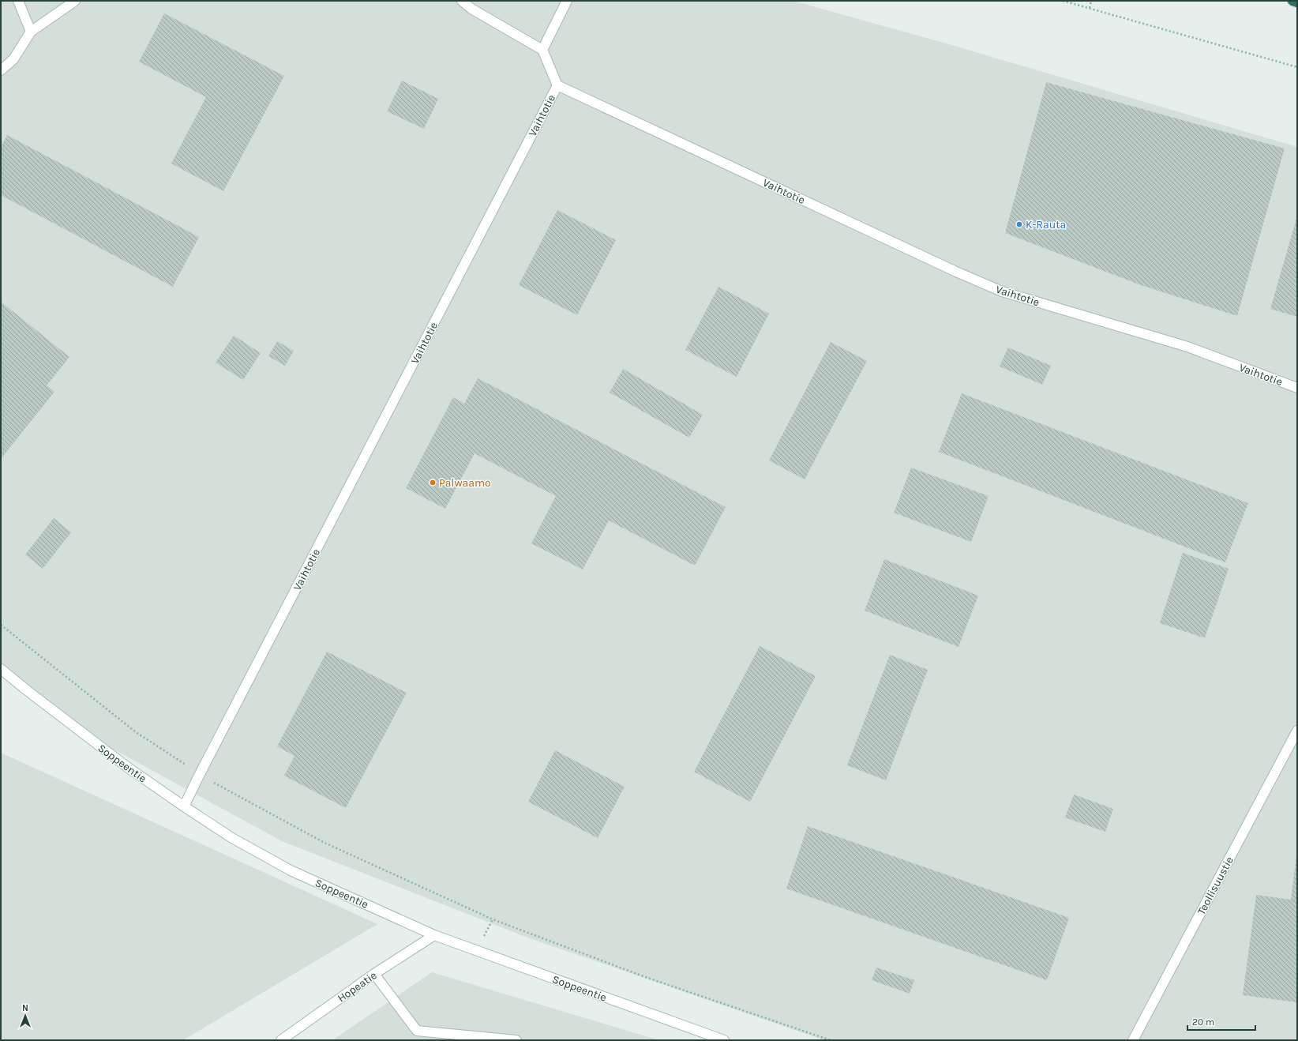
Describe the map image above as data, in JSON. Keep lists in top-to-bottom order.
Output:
{
  "streets": {
    "street": [
      "Vaihtotie",
      "Soppeentie",
      "Teollisuustie",
      "Hopeatie"
    ]
  },
  "crossings": [
    ["Vaihtotie", "Soppeentie"],
    ["Soppeentie", "Hopeatie"]
  ],
  "places": ["K-Rauta", "Palwaamo"],
  "scale_bar": "20 m",
  "north": "top"
}
